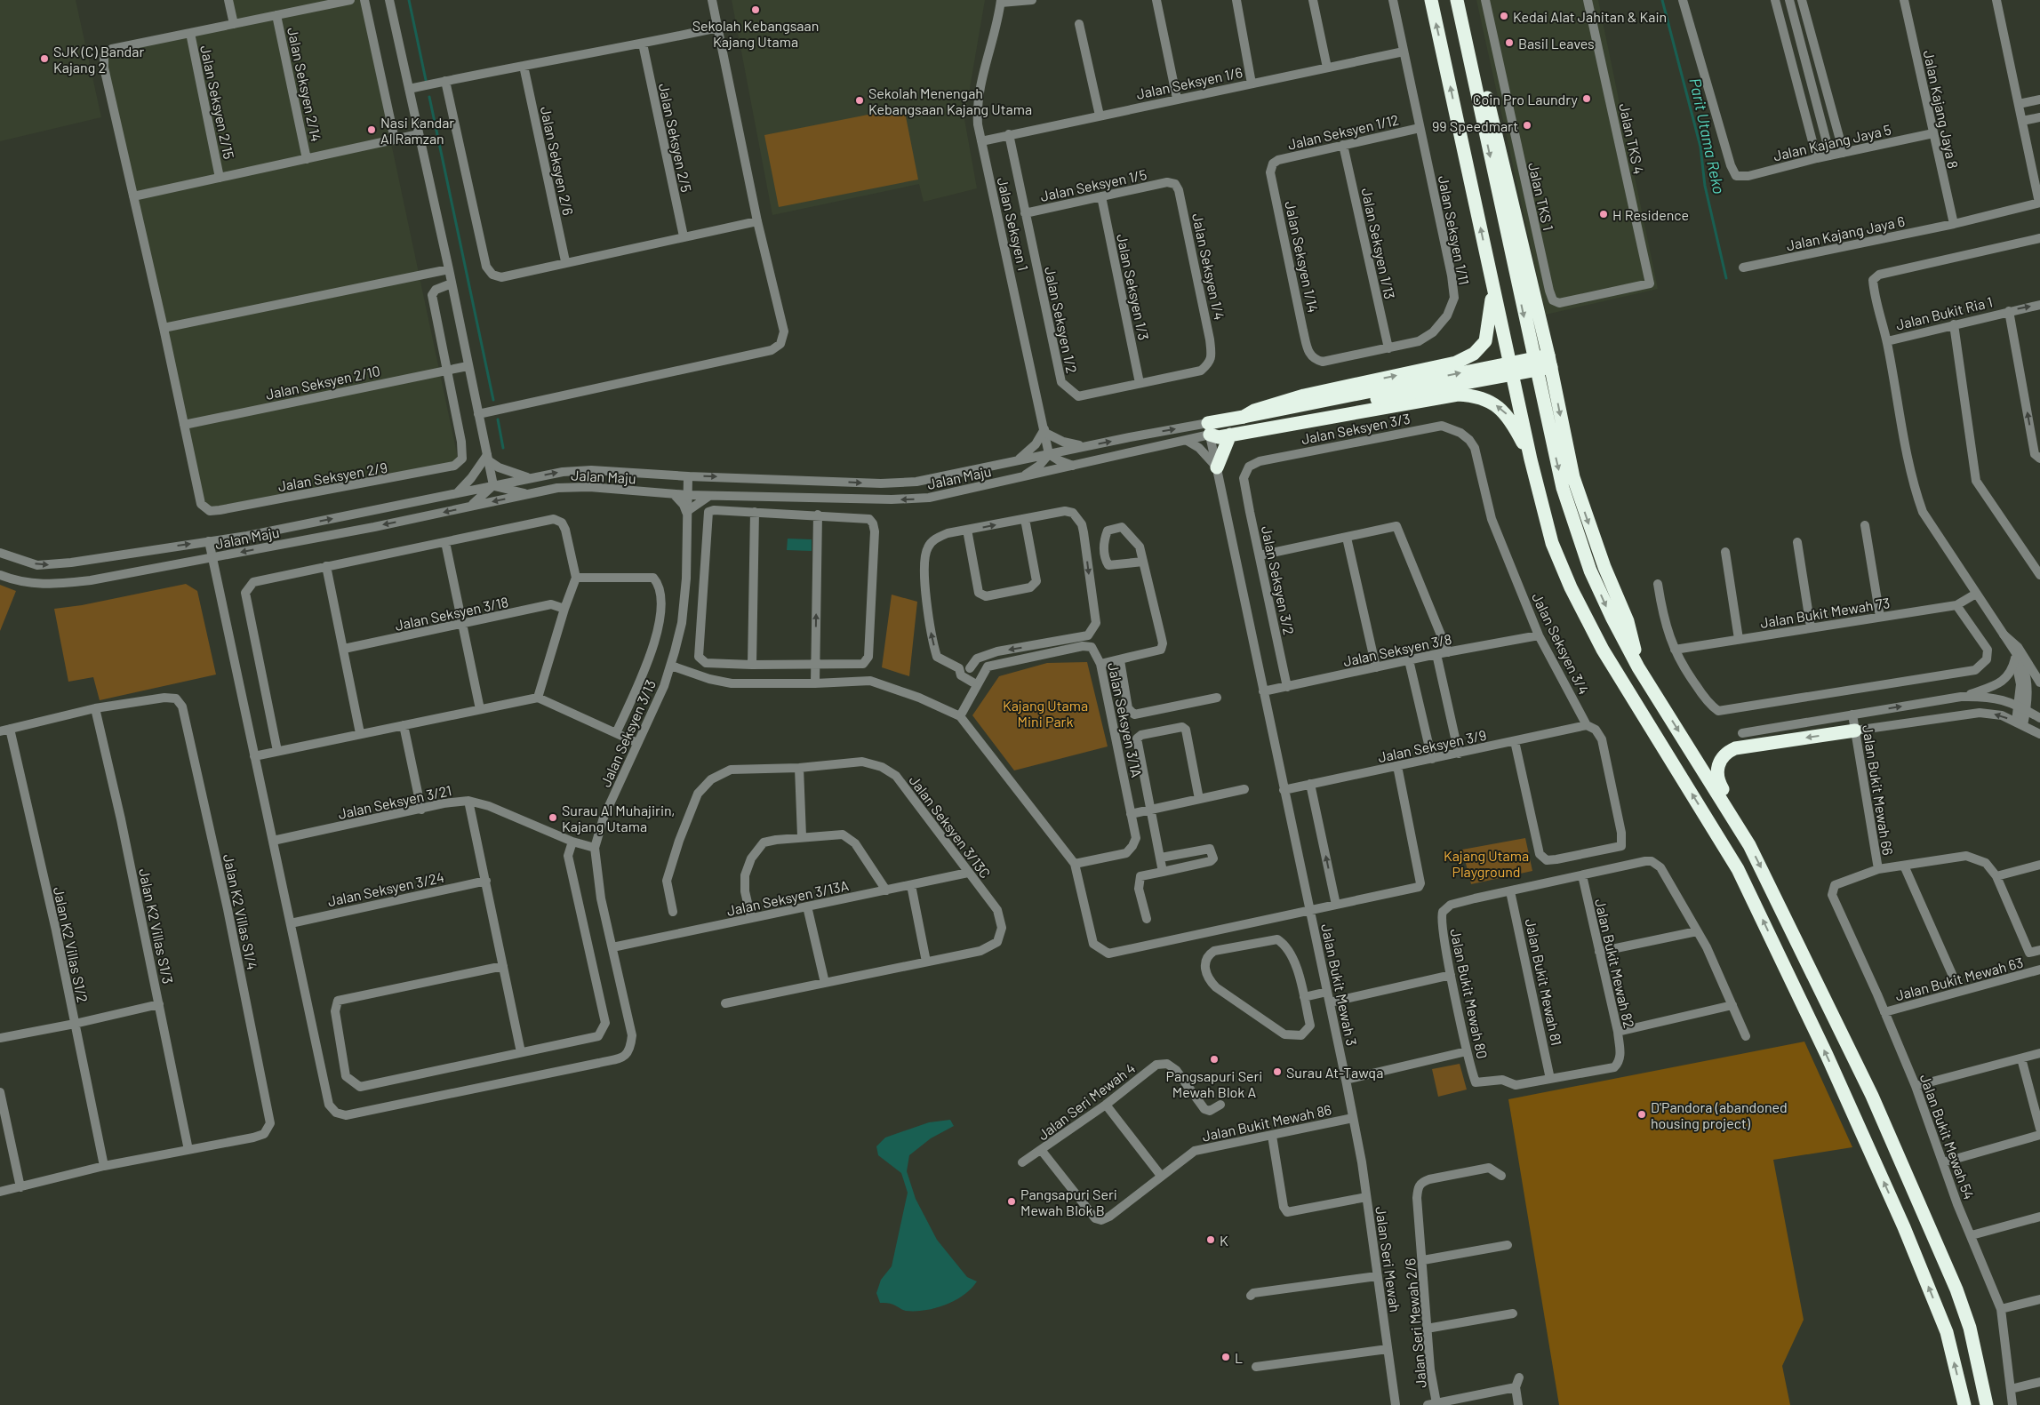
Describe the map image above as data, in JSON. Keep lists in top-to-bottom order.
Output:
{
  "streets": {
    "street": [
      "Jalan Seksyen 1/6",
      "Jalan Seksyen 2/14",
      "Jalan Seksyen 2/15",
      "Jalan Kajang Jaya 8",
      "Jalan Seksyen 1/12",
      "Jalan Seksyen 2/5",
      "Jalan TKS 4",
      "Jalan Kajang Jaya 5",
      "Jalan Seksyen 2/6",
      "Jalan Seksyen 1/5",
      "Jalan TKS 1",
      "Jalan Seksyen 1",
      "Jalan Seksyen 1/11",
      "Jalan Kajang Jaya 6",
      "Jalan Seksyen 1/13",
      "Jalan Seksyen 1/14",
      "Jalan Seksyen 1/4",
      "Jalan Seksyen 1/3",
      "Jalan Bukit Ria 1",
      "Jalan Seksyen 1/2",
      "Jalan Seksyen 2/10",
      "Jalan Seksyen 3/3",
      "Jalan Seksyen 2/9",
      "Jalan Maju",
      "Jalan Seksyen 3/2",
      "Jalan Bukit Mewah 73",
      "Jalan Seksyen 3/18",
      "Jalan Seksyen 3/4",
      "Jalan Seksyen 3/8",
      "Jalan Seksyen 3/1A",
      "Jalan Seksyen 3/13",
      "Jalan Seksyen 3/9",
      "Jalan Bukit Mewah 66",
      "Jalan Seksyen 3/21",
      "Jalan Seksyen 3/13C",
      "Jalan Seksyen 3/24",
      "Jalan Seksyen 3/13A",
      "Jalan K2 Villas S1/4",
      "Jalan K2 Villas S1/3",
      "Jalan K2 Villas S1/2",
      "Jalan Bukit Mewah 82",
      "Jalan Bukit Mewah 63",
      "Jalan Bukit Mewah 81",
      "Jalan Bukit Mewah 3",
      "Jalan Bukit Mewah 80",
      "Jalan Seri Mewah 4",
      "Jalan Bukit Mewah 86",
      "Jalan Bukit Mewah 54",
      "Jalan Seri Mewah",
      "Jalan Seri Mewah 2/6"
    ]
  },
  "crossings": [
    ["Jalan Seksyen 1/6", "Jalan Seksyen 1"],
    ["Jalan Seksyen 1/6", "Jalan Seksyen 1/11"],
    ["Jalan Seksyen 1/6", "Jalan Seksyen 1/2"],
    ["Jalan Kajang Jaya 8", "Jalan Kajang Jaya 5"],
    ["Jalan Kajang Jaya 8", "Jalan Kajang Jaya 6"],
    ["Jalan Seksyen 1/12", "Jalan Seksyen 1/11"],
    ["Jalan Seksyen 1/12", "Jalan Seksyen 1/13"],
    ["Jalan Seksyen 1/12", "Jalan Seksyen 1/14"],
    ["Jalan TKS 4", "Jalan TKS 1"],
    ["Jalan Seksyen 1/5", "Jalan Seksyen 1/4"],
    ["Jalan Seksyen 1/5", "Jalan Seksyen 1/3"],
    ["Jalan Seksyen 1/5", "Jalan Seksyen 1/2"],
    ["Jalan Seksyen 1", "Jalan Maju"],
    ["Jalan Seksyen 1/11", "Jalan Seksyen 1/13"],
    ["Jalan Seksyen 1/11", "Jalan Seksyen 1/14"],
    ["Jalan Seksyen 1/4", "Jalan Seksyen 1/2"],
    ["Jalan Seksyen 1/3", "Jalan Seksyen 1/2"],
    ["Jalan Seksyen 2/10", "Jalan Seksyen 2/9"],
    ["Jalan Seksyen 3/3", "Jalan Seksyen 3/2"],
    ["Jalan Seksyen 3/3", "Jalan Seksyen 3/4"],
    ["Jalan Maju", "Jalan Seksyen 3/13"],
    ["Jalan Maju", "Jalan Bukit Mewah 3"],
    ["Jalan Seksyen 3/2", "Jalan Seksyen 3/8"],
    ["Jalan Seksyen 3/4", "Jalan Seksyen 3/8"],
    ["Jalan Seksyen 3/4", "Jalan Seksyen 3/9"],
    ["Jalan Seksyen 3/8", "Jalan Bukit Mewah 3"],
    ["Jalan Seksyen 3/13", "Jalan Seksyen 3/21"],
    ["Jalan Seksyen 3/13", "Jalan Seksyen 3/24"],
    ["Jalan Seksyen 3/13", "Jalan Seksyen 3/13A"],
    ["Jalan Seksyen 3/9", "Jalan Bukit Mewah 3"],
    ["Jalan Bukit Mewah 66", "Jalan Bukit Mewah 54"],
    ["Jalan Seksyen 3/13C", "Jalan Seksyen 3/13A"],
    ["Jalan K2 Villas S1/4", "Jalan K2 Villas S1/3"],
    ["Jalan Bukit Mewah 82", "Jalan Bukit Mewah 81"],
    ["Jalan Bukit Mewah 82", "Jalan Bukit Mewah 80"],
    ["Jalan Bukit Mewah 63", "Jalan Bukit Mewah 54"],
    ["Jalan Bukit Mewah 81", "Jalan Bukit Mewah 80"],
    ["Jalan Bukit Mewah 3", "Jalan Bukit Mewah 86"],
    ["Jalan Bukit Mewah 3", "Jalan Seri Mewah"],
    ["Jalan Seri Mewah 4", "Jalan Bukit Mewah 86"],
    ["Jalan Bukit Mewah 86", "Jalan Seri Mewah"]
  ],
  "water": ["Parit Utama Reko"],
  "parks": ["Kajang Utama Mini Park", "Kajang Utama Playground"],
  "places": [
    "Sekolah Kebangsaan Kajang Utama",
    "Kedai Alat Jahitan & Kain",
    "Basil Leaves",
    "SJK (C) Bandar Kajang 2",
    "Coin Pro Laundry",
    "Sekolah Menengah Kebangsaan Kajang Utama",
    "99 Speedmart",
    "Nasi Kandar Al Ramzan",
    "H Residence",
    "Surau Al Muhajirin, Kajang Utama",
    "Pangsapuri Seri Mewah Blok A",
    "Surau At-Tawqa",
    "D'Pandora (abandoned housing project)",
    "Pangsapuri Seri Mewah Blok B",
    "K",
    "L"
  ]
}
